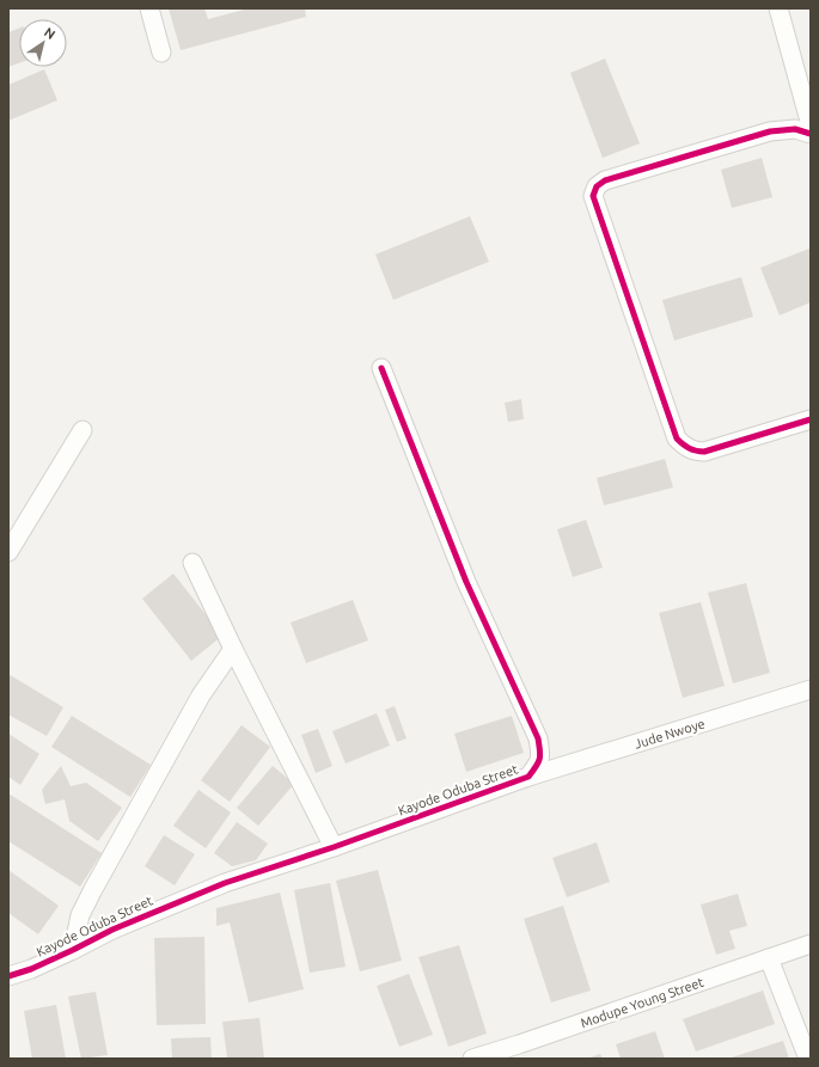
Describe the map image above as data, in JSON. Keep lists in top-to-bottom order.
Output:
{
  "streets": {
    "street": ["Jude Nwoye", "Kayode Oduba Street", "Modupe Young Street"]
  },
  "crossings": [
    ["Jude Nwoye", "Kayode Oduba Street"]
  ],
  "north": "top right"
}
